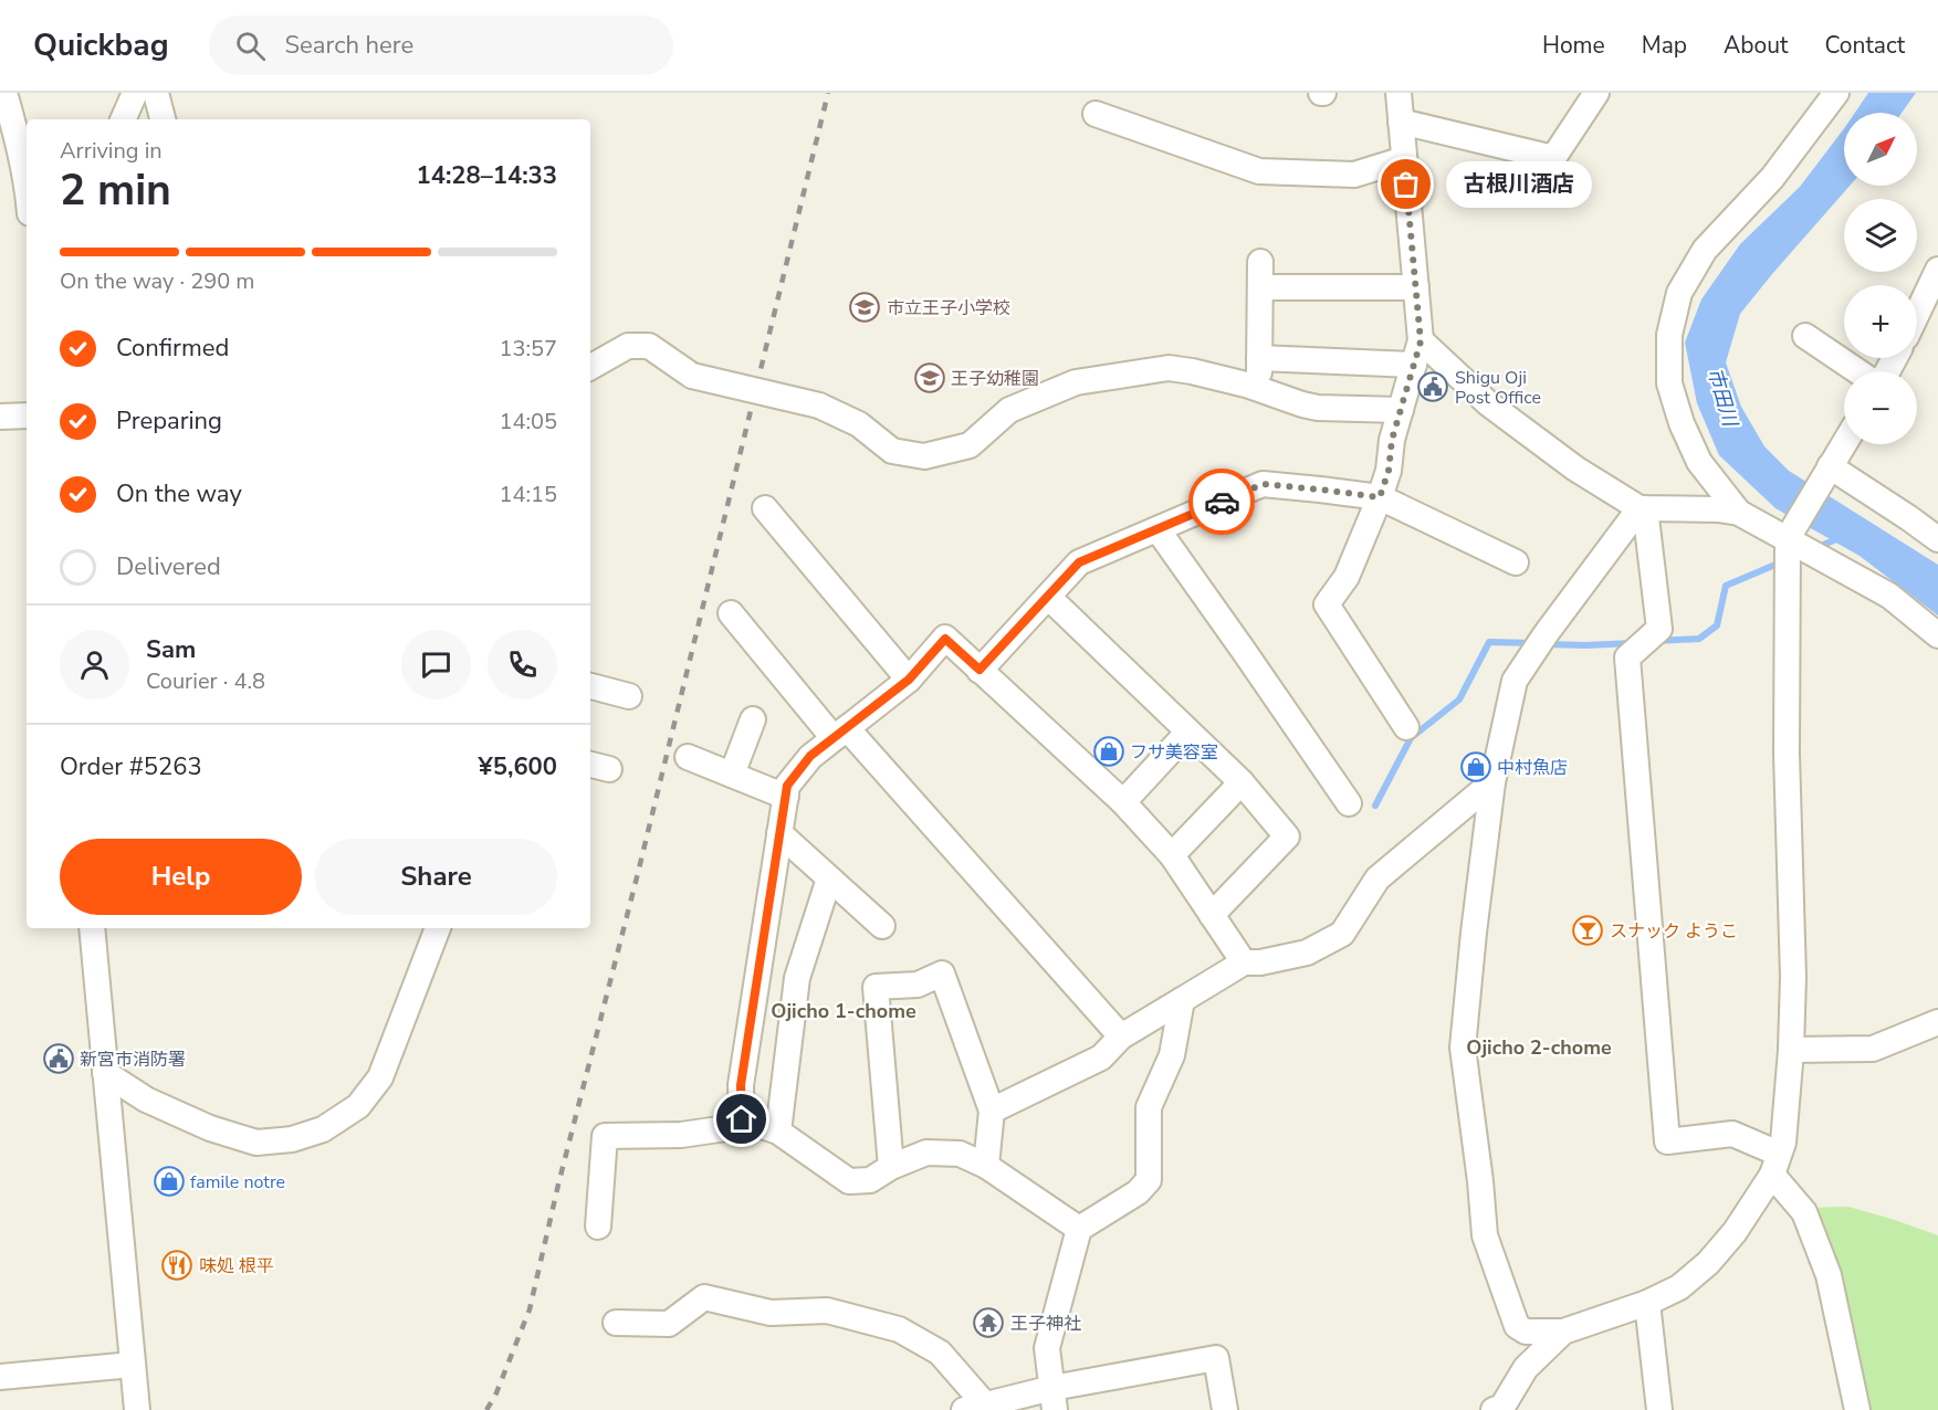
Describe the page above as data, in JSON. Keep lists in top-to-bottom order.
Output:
{
  "districts": ["Ojicho 1-chome", "Ojicho 2-chome"],
  "water": ["市田川"],
  "places": {
    "other": ["古根川酒店"],
    "school or university": ["市立王子小学校", "王子幼稚園"],
    "public building": ["Shigu Oji Post Office", "新宮市消防署"],
    "shop": ["フサ美容室", "中村魚店", "famile notre"],
    "bar": ["スナック ようこ"],
    "restaurant": ["味処 根平"],
    "temple": ["王子神社"]
  },
  "north": "top right",
  "page": {
    "header": "Quickbag",
    "search": "Search here",
    "nav": [
      "Home",
      "Map",
      "About",
      "Contact"
    ],
    "map_buttons": ["+", "−"],
    "heading": ["2 min", "Arriving in", "14:28–14:33"],
    "panel": [
      "Sam",
      "Courier · 4.8",
      "Order #5263",
      "¥5,600"
    ],
    "bubble": "古根川酒店",
    "bar": "On the way · 290 m",
    "list": [
      ["Confirmed", "13:57"],
      ["Preparing", "14:05"],
      ["On the way", "14:15"],
      "Delivered"
    ],
    "buttons": ["Help", "Share"]
  }
}
